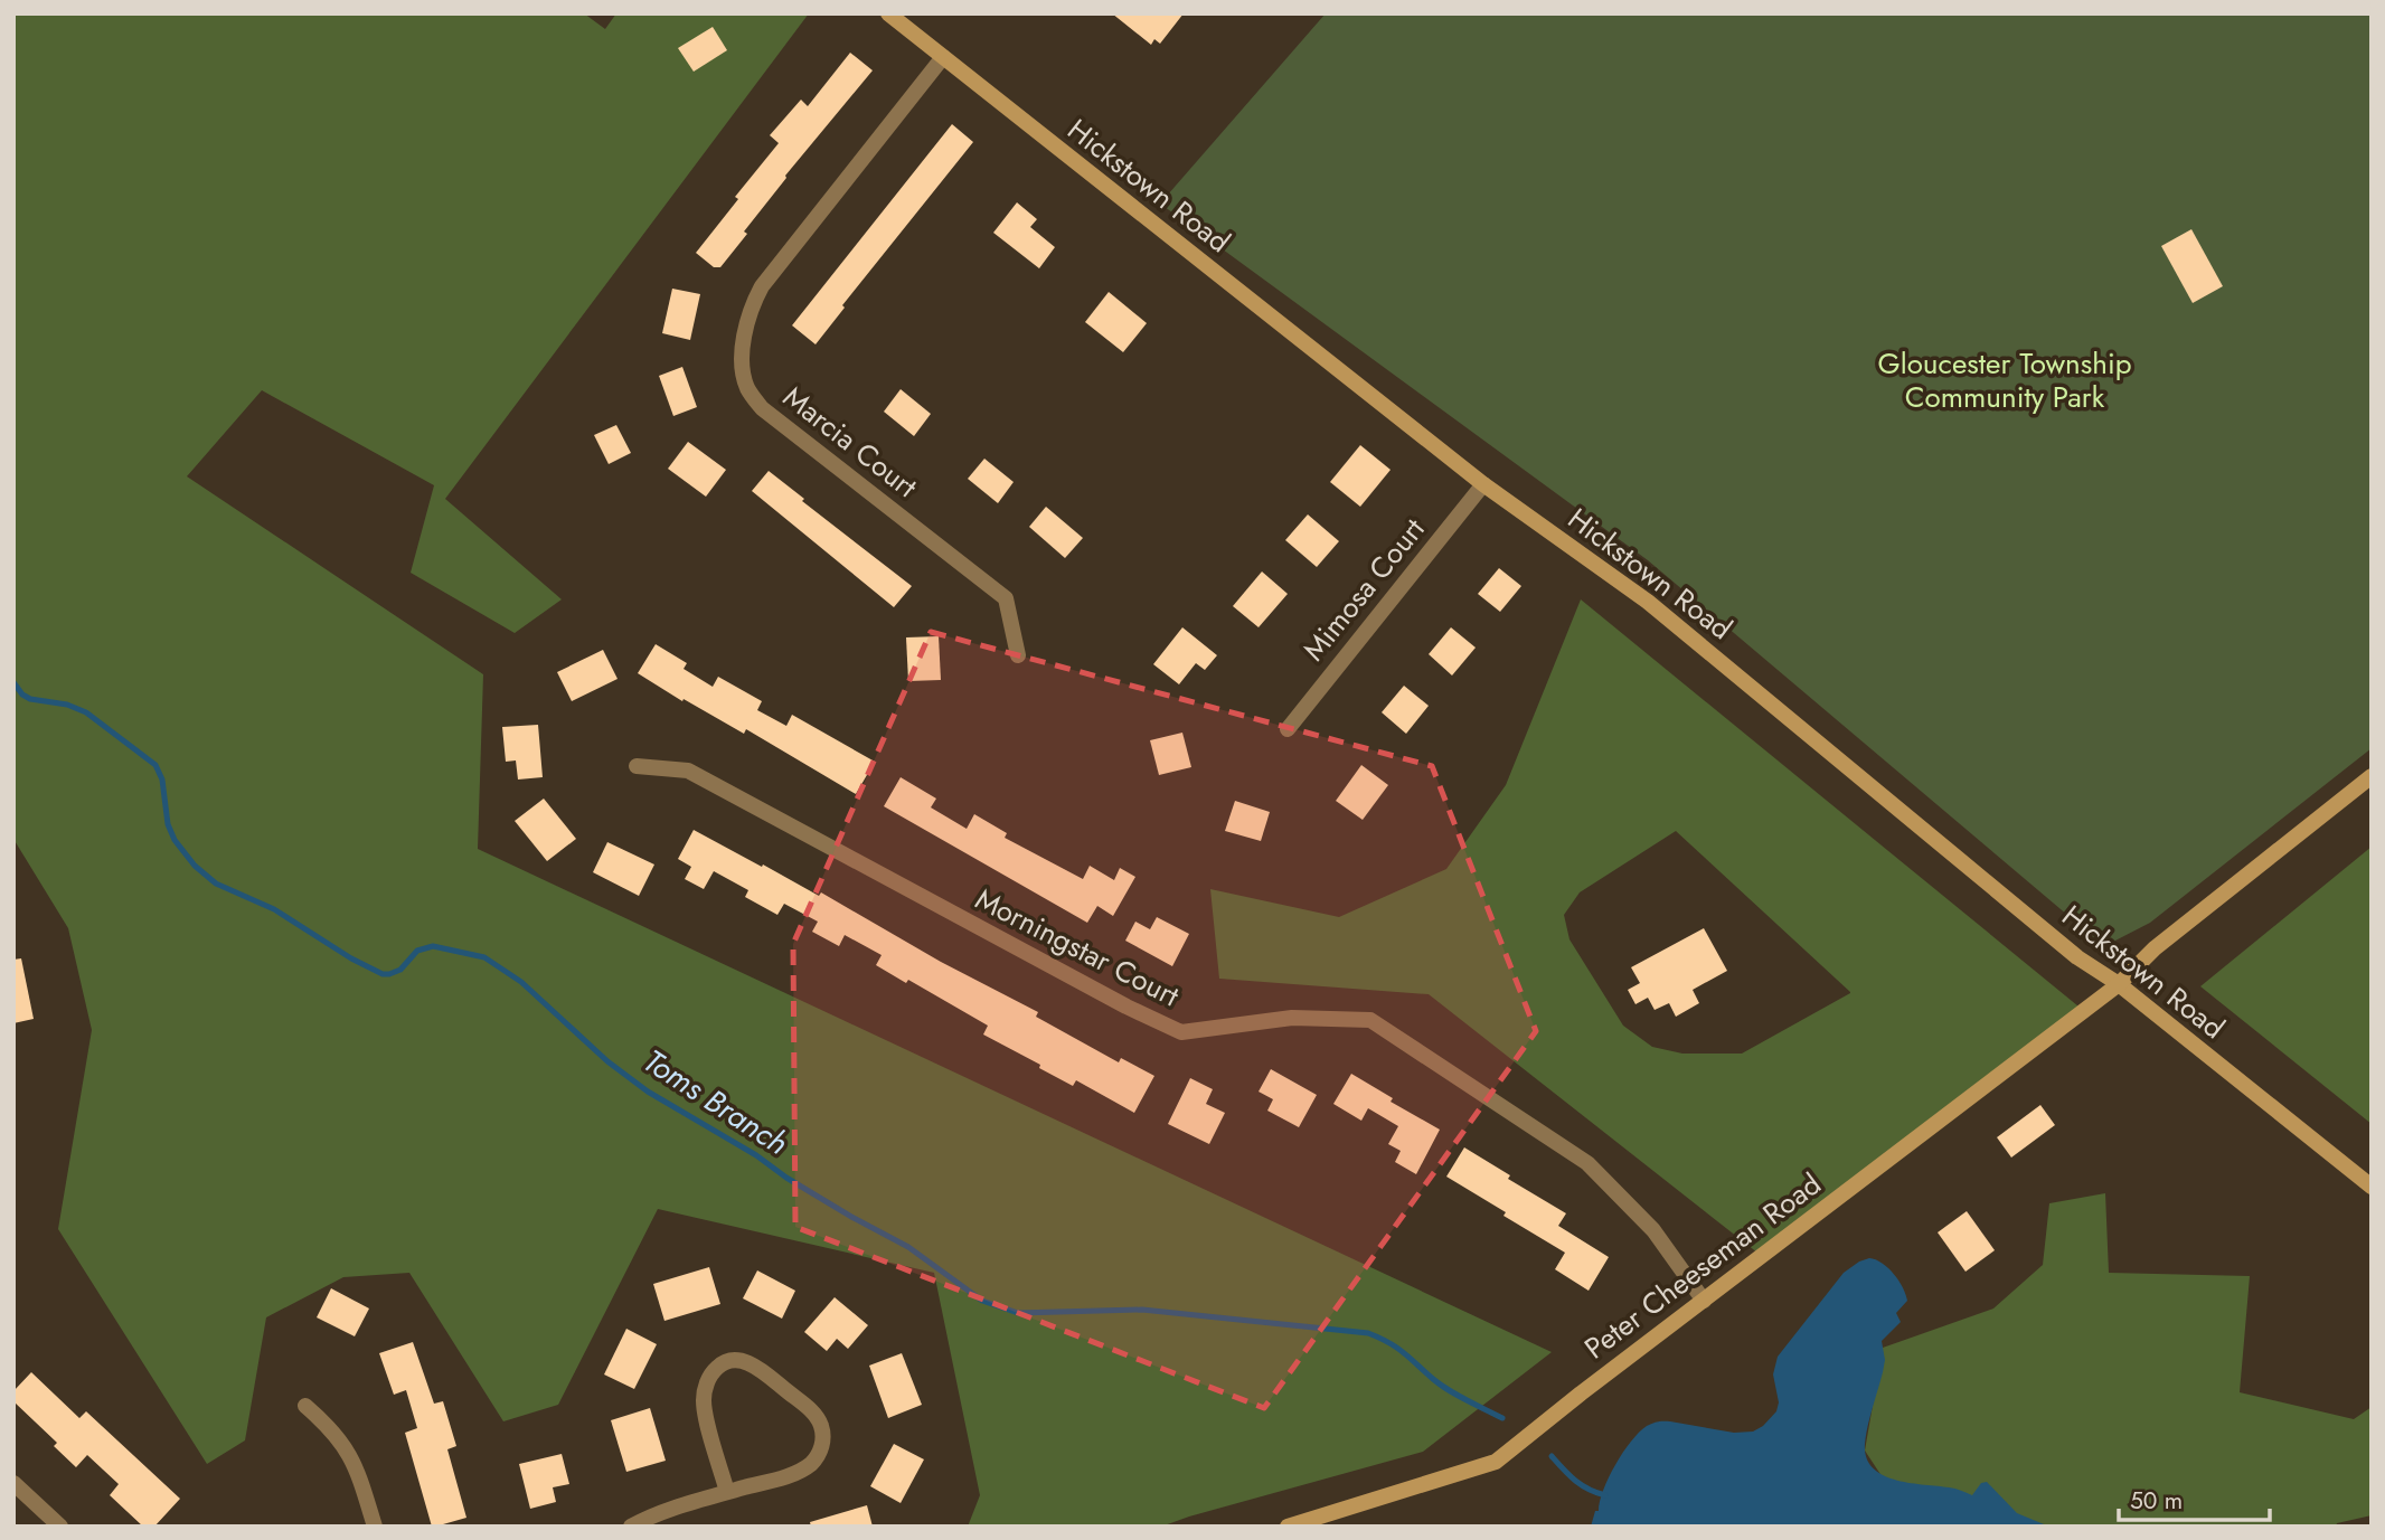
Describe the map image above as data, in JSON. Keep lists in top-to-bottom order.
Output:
{
  "streets": {
    "street": [
      "Hickstown Road",
      "Marcia Court",
      "Mimosa Court",
      "Morningstar Court",
      "Peter Cheeseman Road"
    ]
  },
  "crossings": [
    ["Hickstown Road", "Marcia Court"],
    ["Hickstown Road", "Mimosa Court"],
    ["Hickstown Road", "Peter Cheeseman Road"],
    ["Morningstar Court", "Peter Cheeseman Road"]
  ],
  "water": ["Toms Branch"],
  "parks": ["Gloucester Township Community Park"],
  "scale_bar": "50 m"
}
